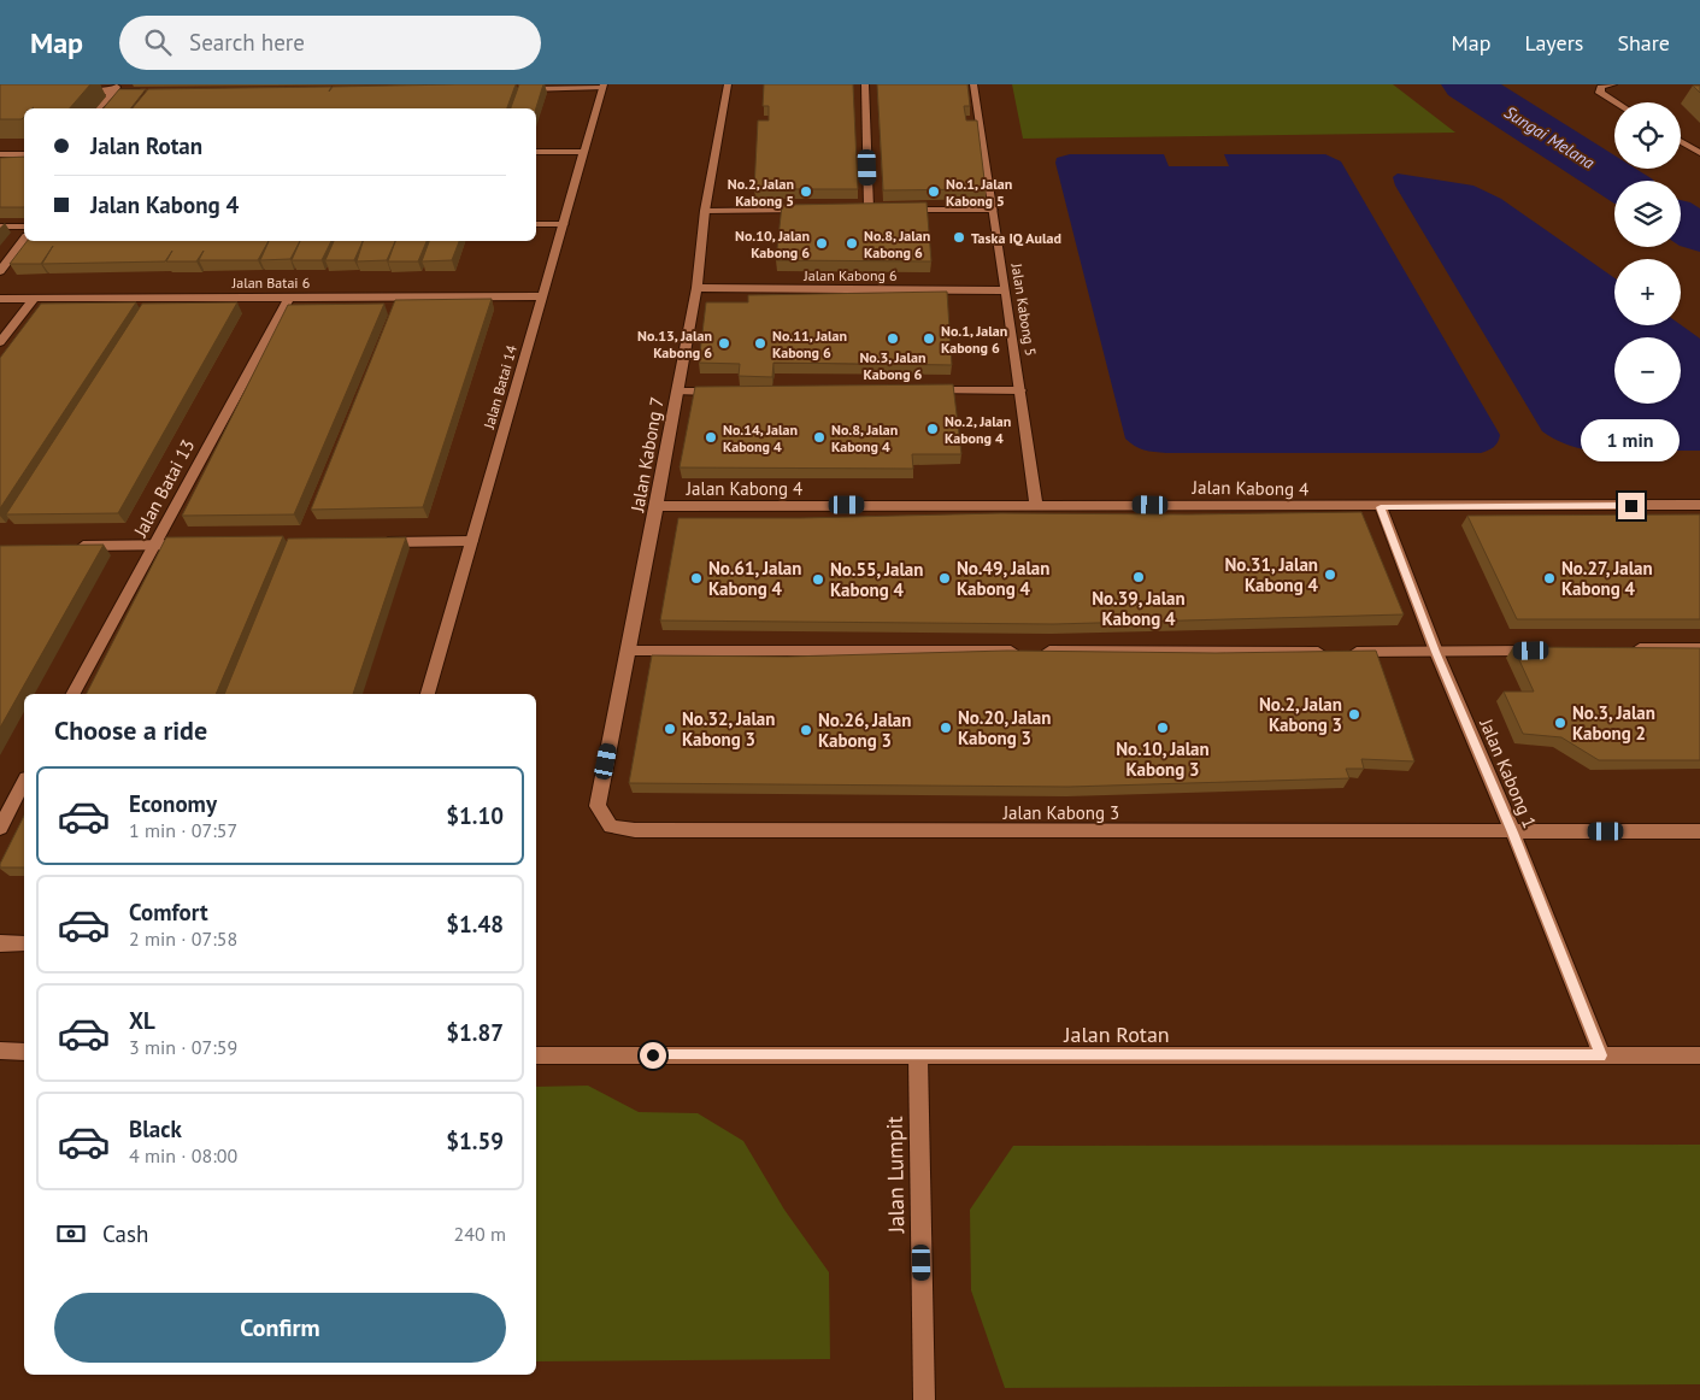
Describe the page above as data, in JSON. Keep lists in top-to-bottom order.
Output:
{
  "streets": {
    "street": [
      "Jalan Kabong 6",
      "Jalan Batai 6",
      "Jalan Kabong 5",
      "Jalan Batai 14",
      "Jalan Kabong 7",
      "Jalan Batai 13",
      "Jalan Kabong 4",
      "Jalan Kabong 1",
      "Jalan Kabong 3",
      "Jalan Rotan",
      "Jalan Lumpit"
    ]
  },
  "crossings": [
    ["Jalan Kabong 6", "Jalan Kabong 5"],
    ["Jalan Kabong 6", "Jalan Kabong 7"],
    ["Jalan Batai 6", "Jalan Batai 14"],
    ["Jalan Batai 6", "Jalan Batai 13"],
    ["Jalan Kabong 5", "Jalan Kabong 4"],
    ["Jalan Kabong 7", "Jalan Kabong 4"],
    ["Jalan Kabong 7", "Jalan Kabong 3"],
    ["Jalan Kabong 4", "Jalan Kabong 1"],
    ["Jalan Kabong 1", "Jalan Kabong 3"],
    ["Jalan Kabong 1", "Jalan Rotan"],
    ["Jalan Rotan", "Jalan Lumpit"]
  ],
  "water": ["Sungai Melana"],
  "places": [
    "No.2, Jalan Kabong 5",
    "No.1, Jalan Kabong 5",
    "Taska IQ Aulad",
    "No.10, Jalan Kabong 6",
    "No.8, Jalan Kabong 6",
    "No.3, Jalan Kabong 6",
    "No.1, Jalan Kabong 6",
    "No.13, Jalan Kabong 6",
    "No.11, Jalan Kabong 6",
    "No.2, Jalan Kabong 4",
    "No.14, Jalan Kabong 4",
    "No.8, Jalan Kabong 4",
    "No.31, Jalan Kabong 4",
    "No.39, Jalan Kabong 4",
    "No.61, Jalan Kabong 4",
    "No.49, Jalan Kabong 4",
    "No.27, Jalan Kabong 4",
    "No.55, Jalan Kabong 4",
    "No.2, Jalan Kabong 3",
    "No.3, Jalan Kabong 2",
    "No.20, Jalan Kabong 3",
    "No.10, Jalan Kabong 3",
    "No.32, Jalan Kabong 3",
    "No.26, Jalan Kabong 3"
  ],
  "page": {
    "header": "Map",
    "search": "Search here",
    "nav": ["Map", "Layers", "Share"],
    "map_buttons": ["+", "−"],
    "banner": ["Jalan Rotan", "Jalan Kabong 4"],
    "bubble": "1 min",
    "heading": "Choose a ride",
    "list": [
      {
        "name": "Economy",
        "note": "1 min · 07:57",
        "value": "$1.10"
      },
      {
        "name": "Comfort",
        "note": "2 min · 07:58",
        "value": "$1.48"
      },
      {
        "name": "XL",
        "note": "3 min · 07:59",
        "value": "$1.87"
      },
      {
        "name": "Black",
        "note": "4 min · 08:00",
        "value": "$1.59"
      }
    ],
    "pay": ["Cash", "240 m"],
    "buttons": "Confirm"
  }
}
